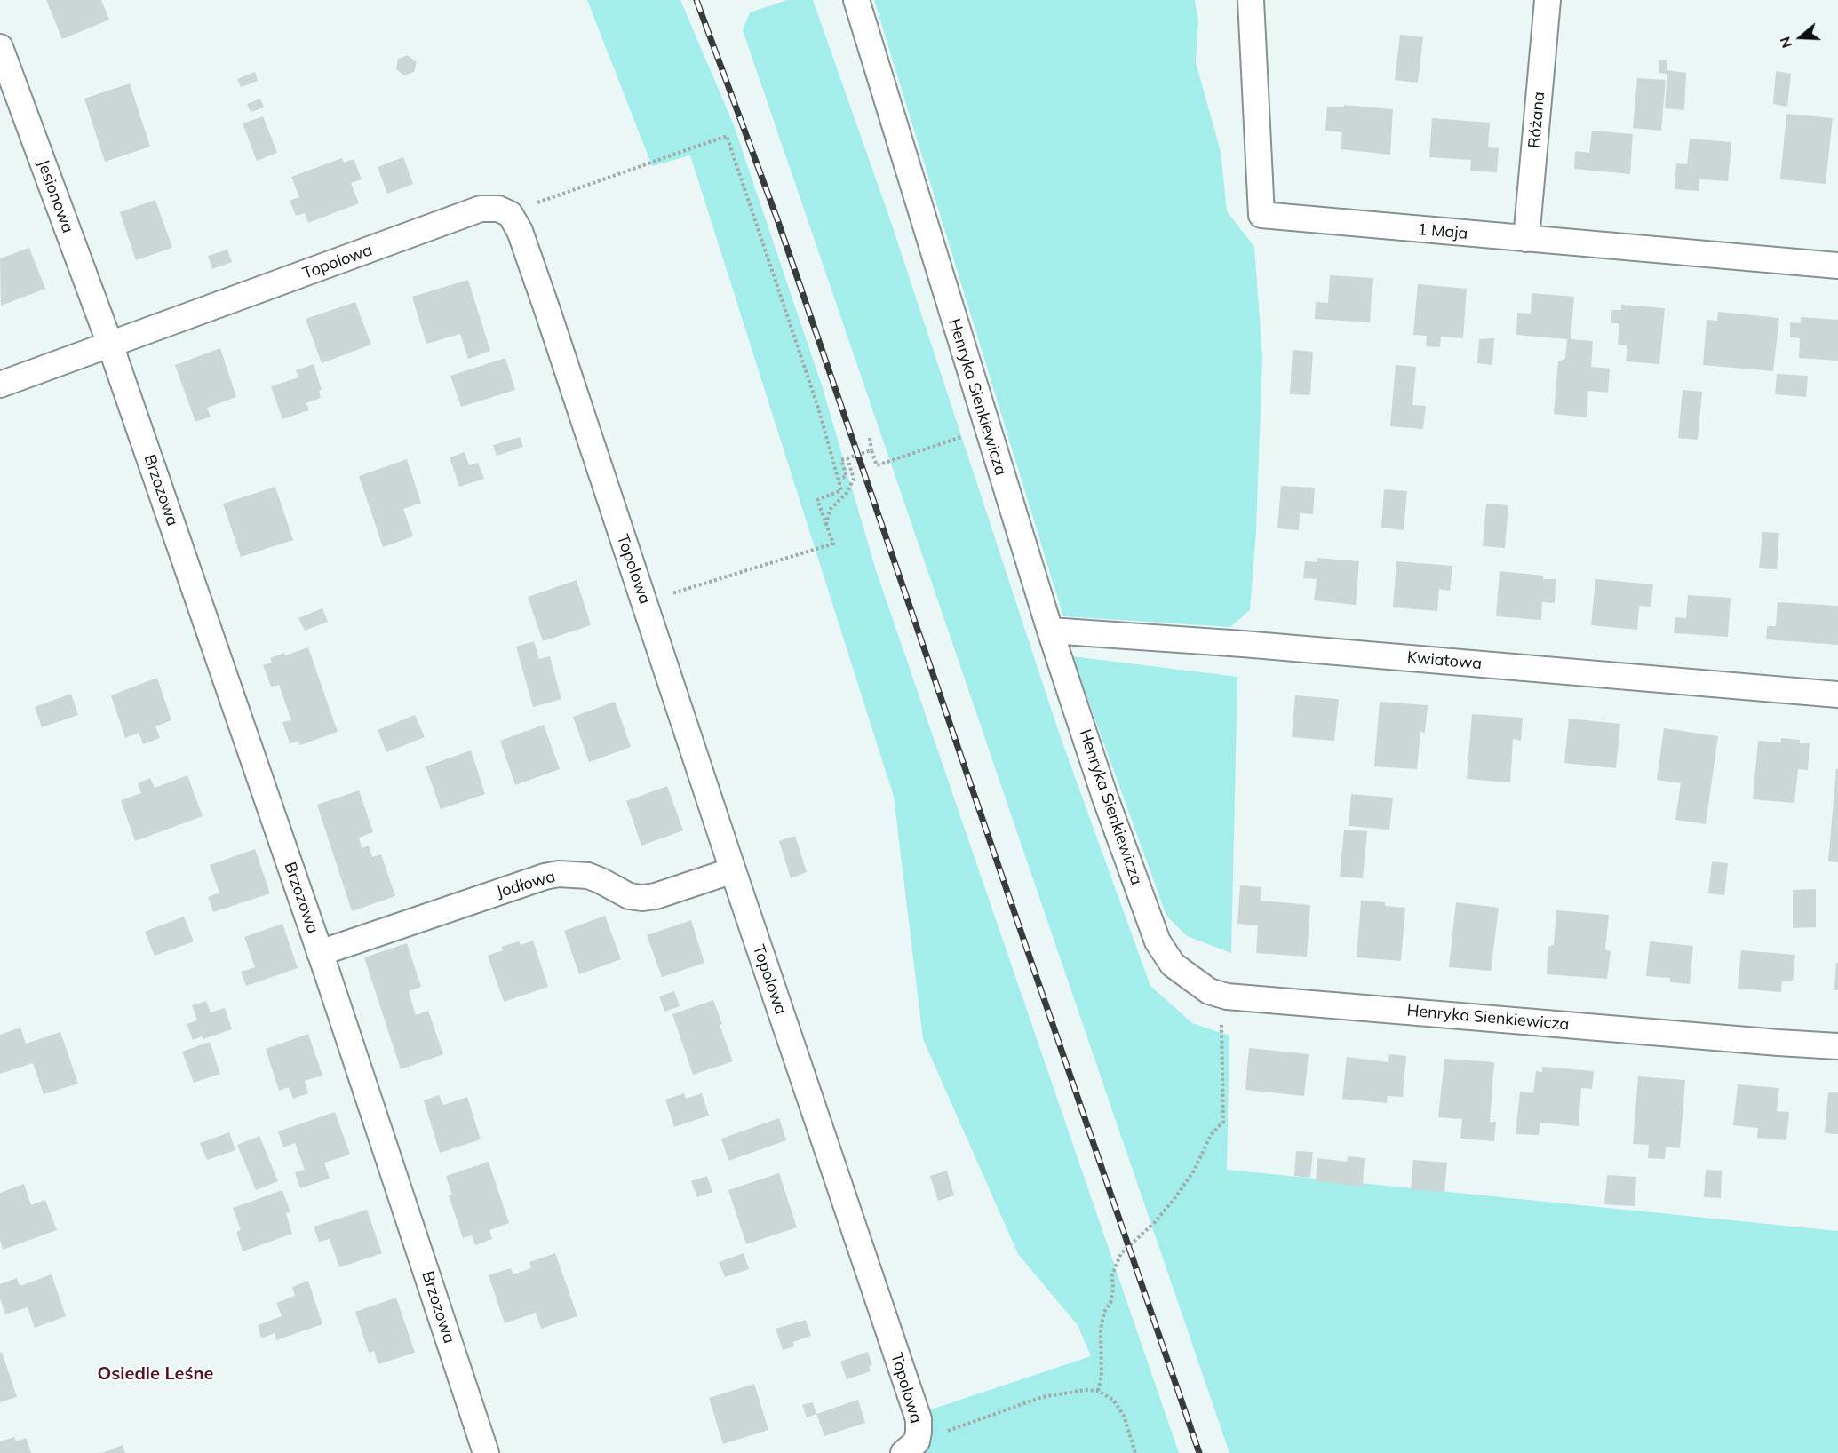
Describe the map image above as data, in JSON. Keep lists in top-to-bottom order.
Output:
{
  "streets": {
    "street": [
      "Różana",
      "Jesionowa",
      "1 Maja",
      "Topolowa",
      "Henryka Sienkiewicza",
      "Brzozowa",
      "Kwiatowa",
      "Jodłowa"
    ]
  },
  "crossings": [
    ["Różana", "1 Maja"],
    ["Jesionowa", "Topolowa"],
    ["Jesionowa", "Brzozowa"],
    ["Topolowa", "Brzozowa"],
    ["Topolowa", "Jodłowa"],
    ["Henryka Sienkiewicza", "Kwiatowa"],
    ["Brzozowa", "Jodłowa"]
  ],
  "districts": ["Osiedle Leśne"],
  "north": "left"
}
